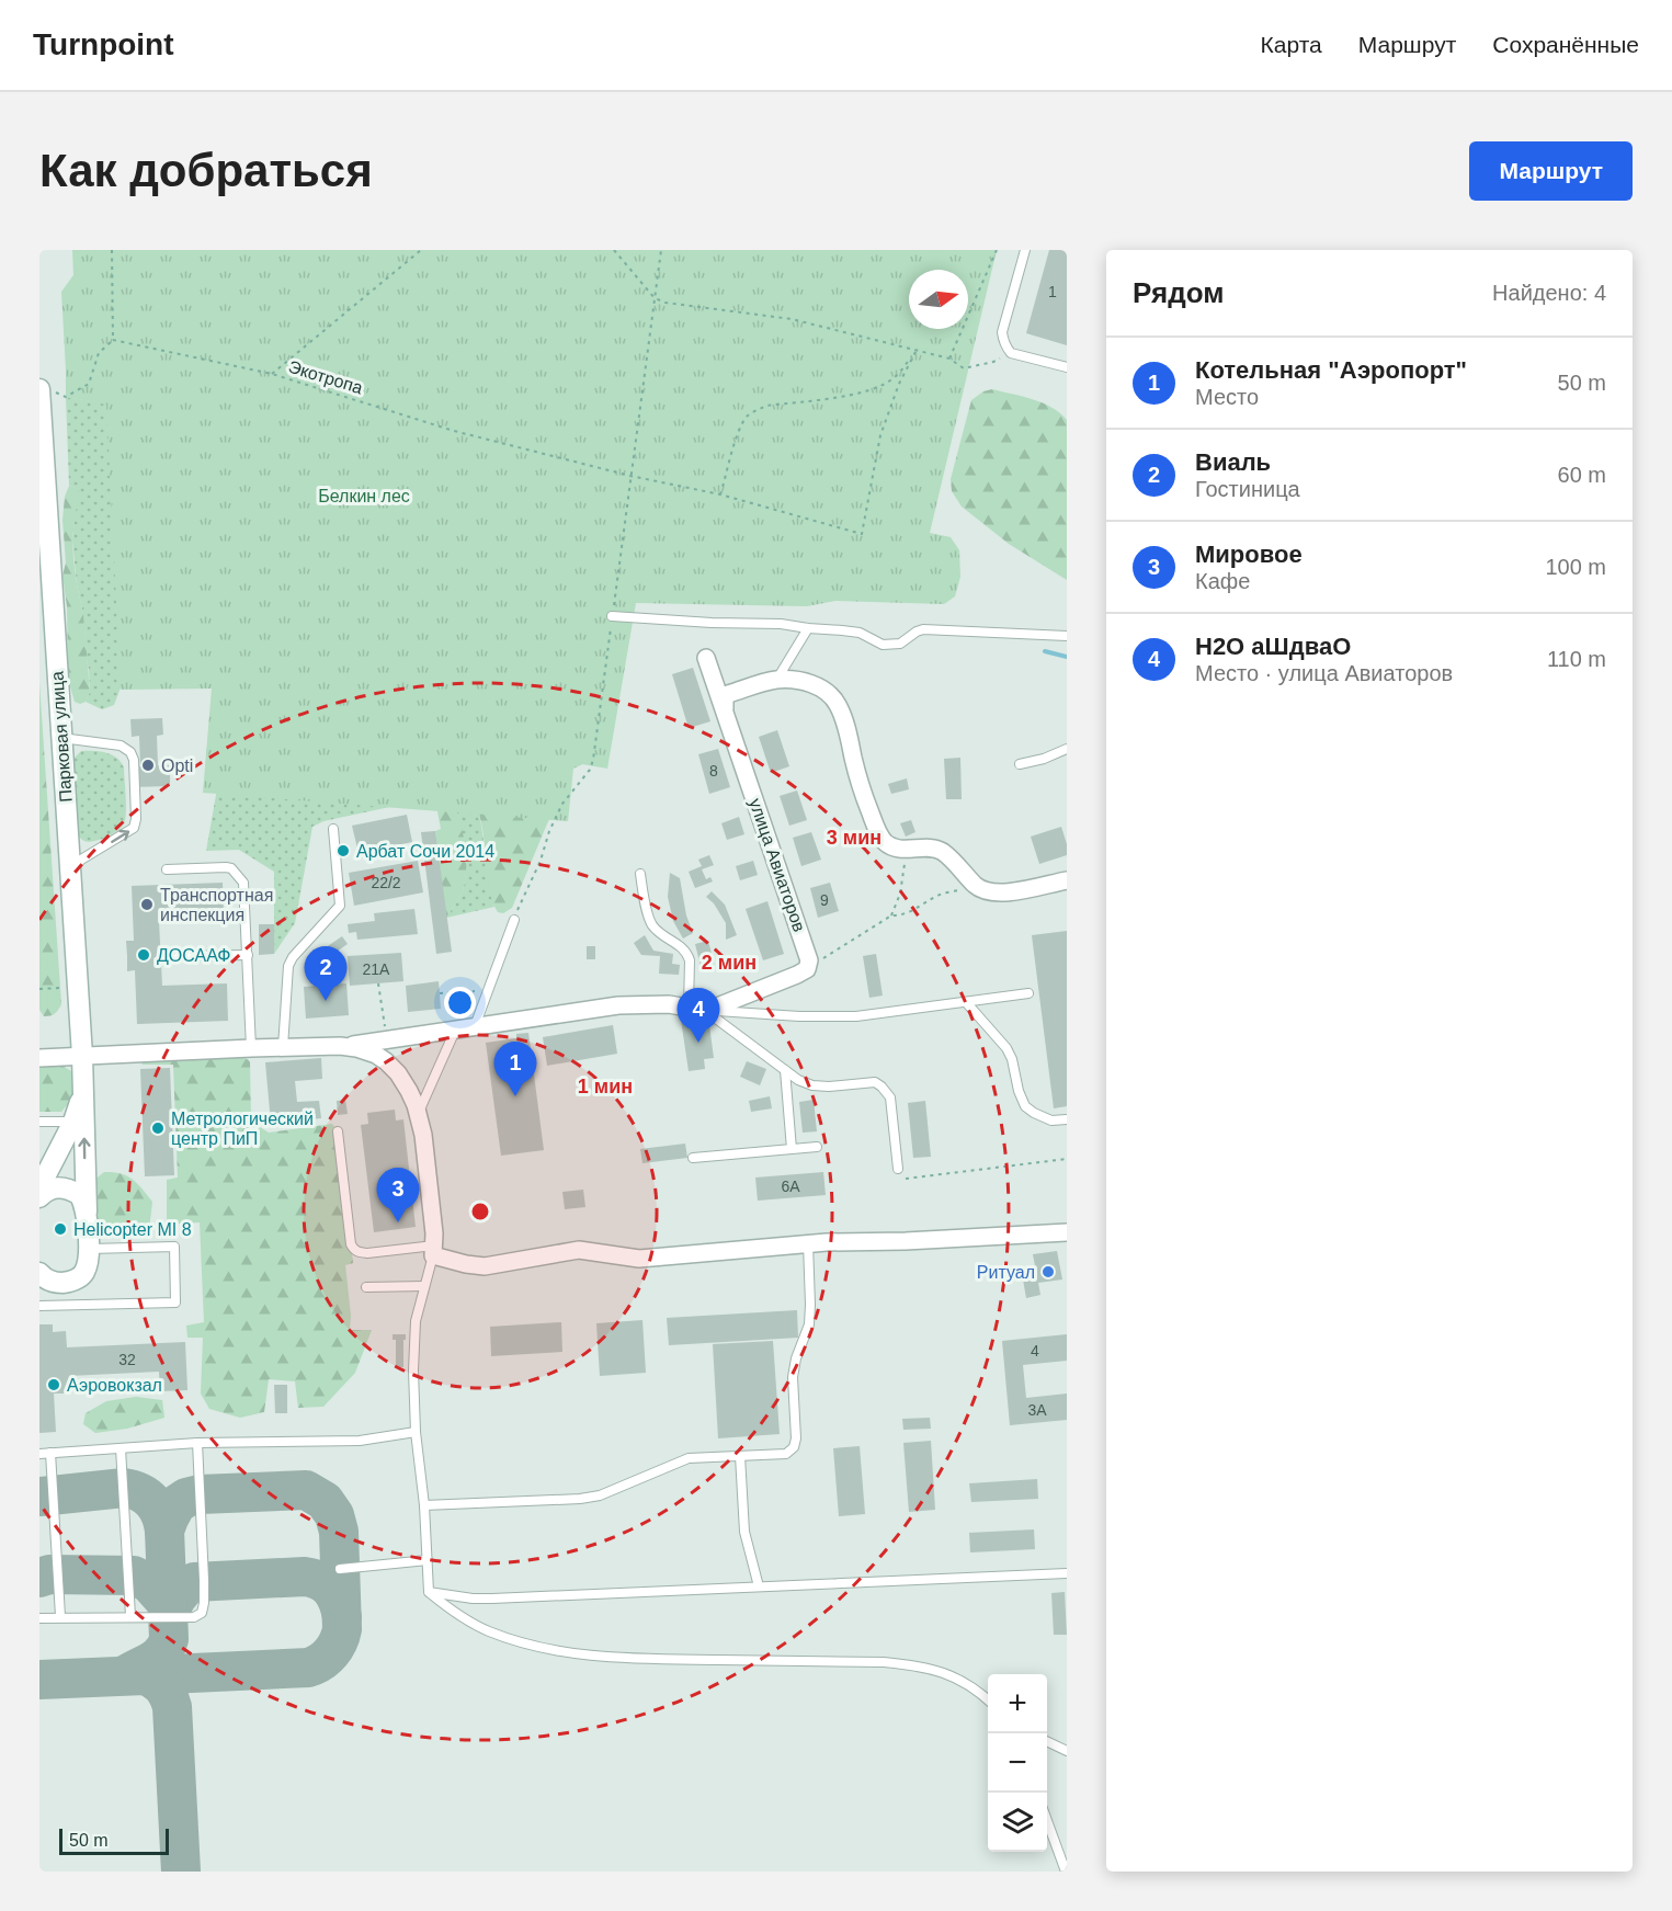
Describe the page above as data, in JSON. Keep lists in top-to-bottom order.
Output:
{
  "streets": {
    "main road": ["Парковая улица"],
    "street": ["улица Авиаторов"],
    "path": ["Экотропа"]
  },
  "parks": ["Белкин лес"],
  "places": [
    "Opti",
    "Арбат Сочи 2014",
    "Транспортная инспекция",
    "ДОСААФ",
    "Метрологический центр ПиП",
    "Helicopter MI 8",
    "Ритуал",
    "Аэровокзал"
  ],
  "house_numbers": [
    "1",
    "8",
    "22/2",
    "9",
    "21А",
    "6А",
    "4",
    "32",
    "3А"
  ],
  "scale_bar": "50 m",
  "north": "right",
  "page": {
    "header": "Turnpoint",
    "nav": ["Карта", "Маршрут", "Сохранённые"],
    "buttons": "Маршрут",
    "title": "Как добраться",
    "heading": ["Рядом", "Найдено: 4"],
    "list": [
      {
        "mark": "1",
        "name": "Котельная \"Аэропорт\"",
        "note": "Место",
        "value": "50 m"
      },
      {
        "mark": "2",
        "name": "Виаль",
        "note": "Гостиница",
        "value": "60 m"
      },
      {
        "mark": "3",
        "name": "Мировое",
        "note": "Кафе",
        "value": "100 m"
      },
      {
        "mark": "4",
        "name": "H2O аШдваО",
        "note": "Место · улица Авиаторов",
        "value": "110 m"
      }
    ],
    "pins": [
      "2",
      "4",
      "1",
      "3"
    ],
    "map_buttons": ["+", "−"],
    "scale": "50 m"
  },
  "rings": ["3 мин", "2 мин", "1 мин"]
}
